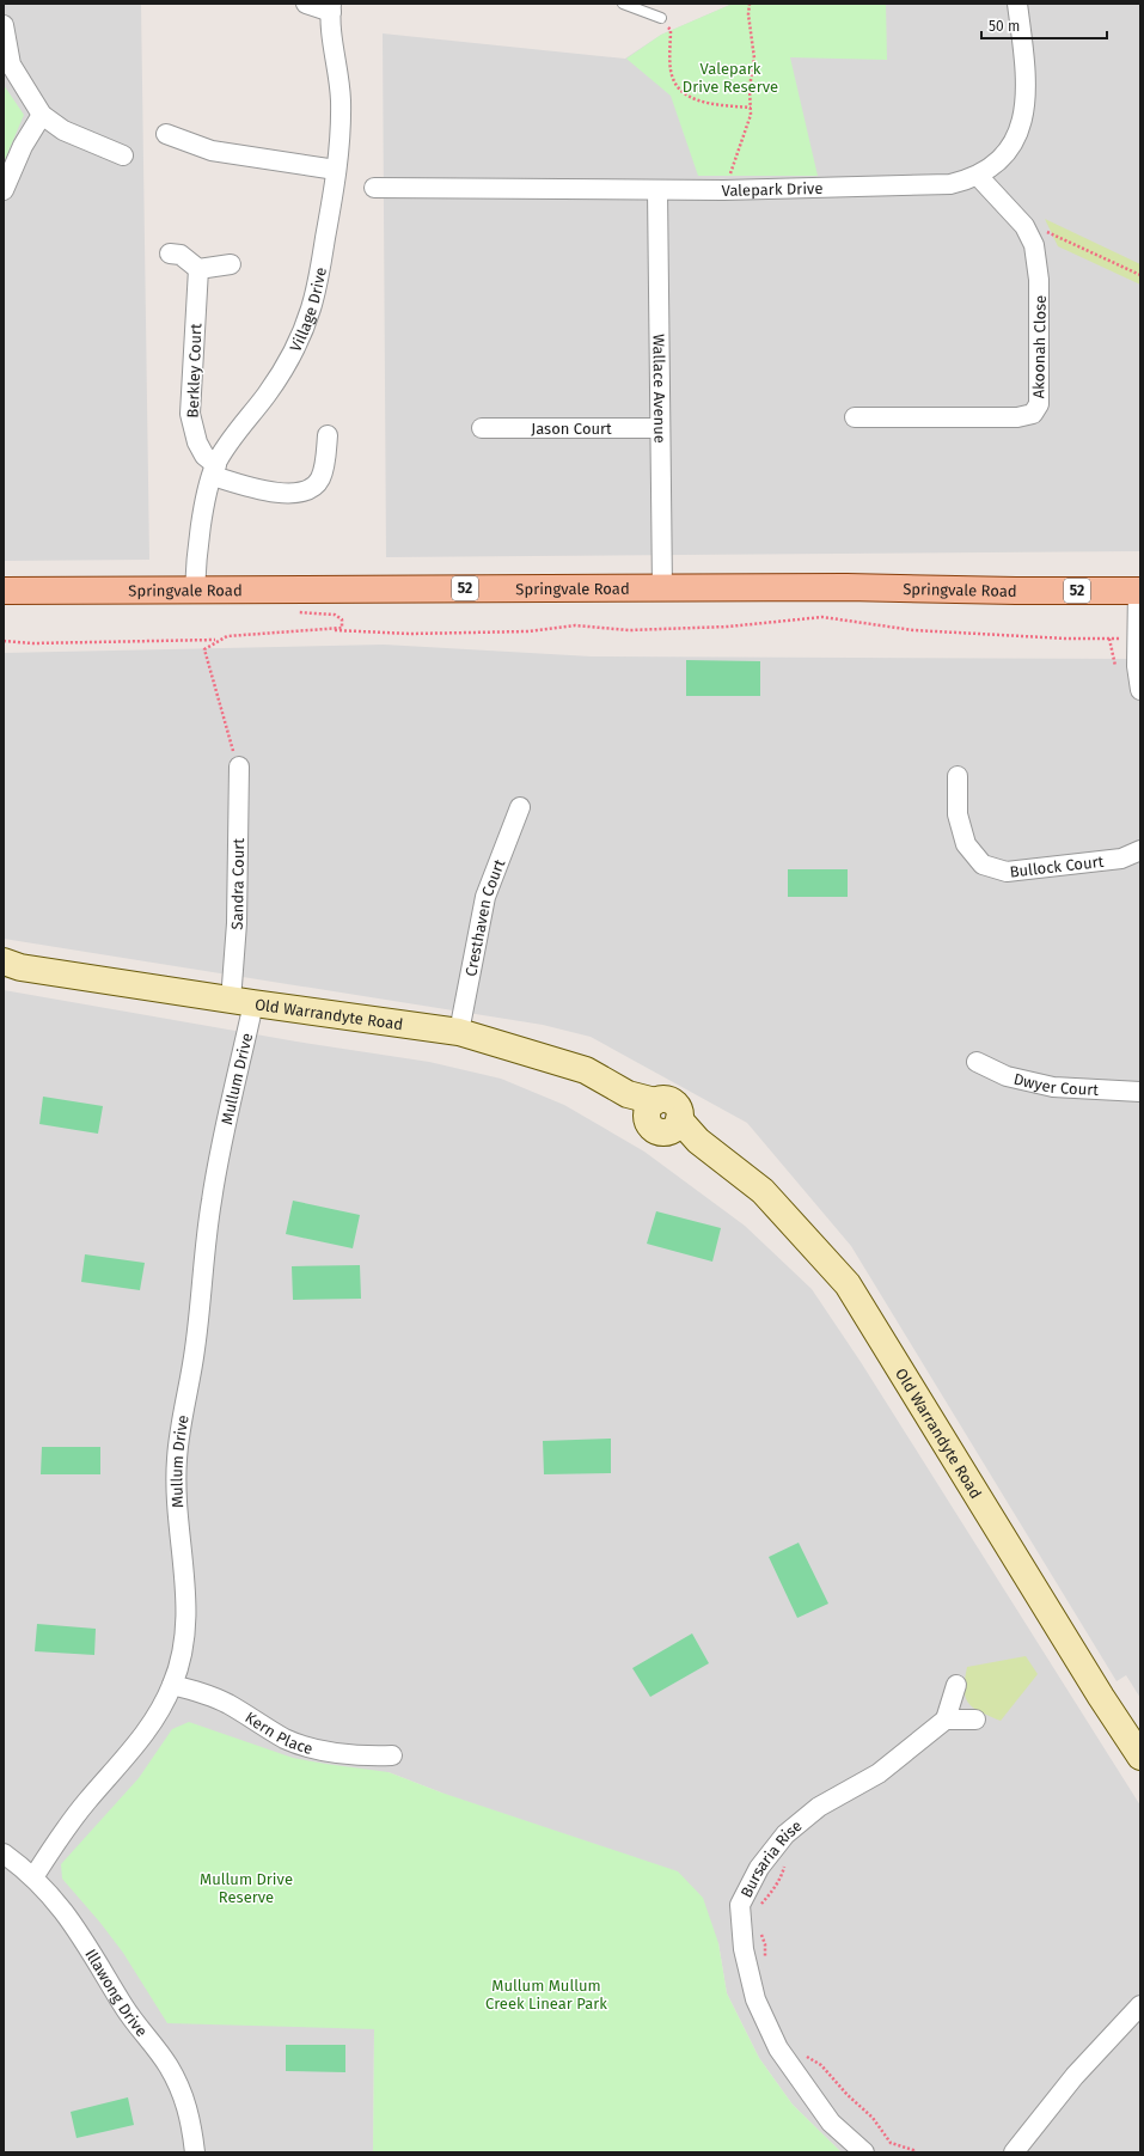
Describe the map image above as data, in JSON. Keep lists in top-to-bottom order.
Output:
{
  "streets": {
    "main road": ["52", "Springvale Road", "Old Warrandyte Road"],
    "street": [
      "Valepark Drive",
      "Village Drive",
      "Akoonah Close",
      "Berkley Court",
      "Wallace Avenue",
      "Jason Court",
      "Bullock Court",
      "Sandra Court",
      "Cresthaven Court",
      "Mullum Drive",
      "Dwyer Court",
      "Kern Place",
      "Bursaria Rise",
      "Illawong Drive"
    ]
  },
  "crossings": [
    ["Valepark Drive", "Akoonah Close"],
    ["Valepark Drive", "Wallace Avenue"],
    ["Village Drive", "Berkley Court"],
    ["Village Drive", "Springvale Road"],
    ["Wallace Avenue", "Jason Court"],
    ["Wallace Avenue", "Springvale Road"],
    ["Sandra Court", "Old Warrandyte Road"],
    ["Sandra Court", "Mullum Drive"],
    ["Cresthaven Court", "Old Warrandyte Road"],
    ["Old Warrandyte Road", "Mullum Drive"],
    ["Mullum Drive", "Kern Place"],
    ["Mullum Drive", "Illawong Drive"]
  ],
  "parks": ["Valepark Drive Reserve", "Mullum Drive Reserve", "Mullum Mullum Creek Linear Park"],
  "scale_bar": "50 m"
}
